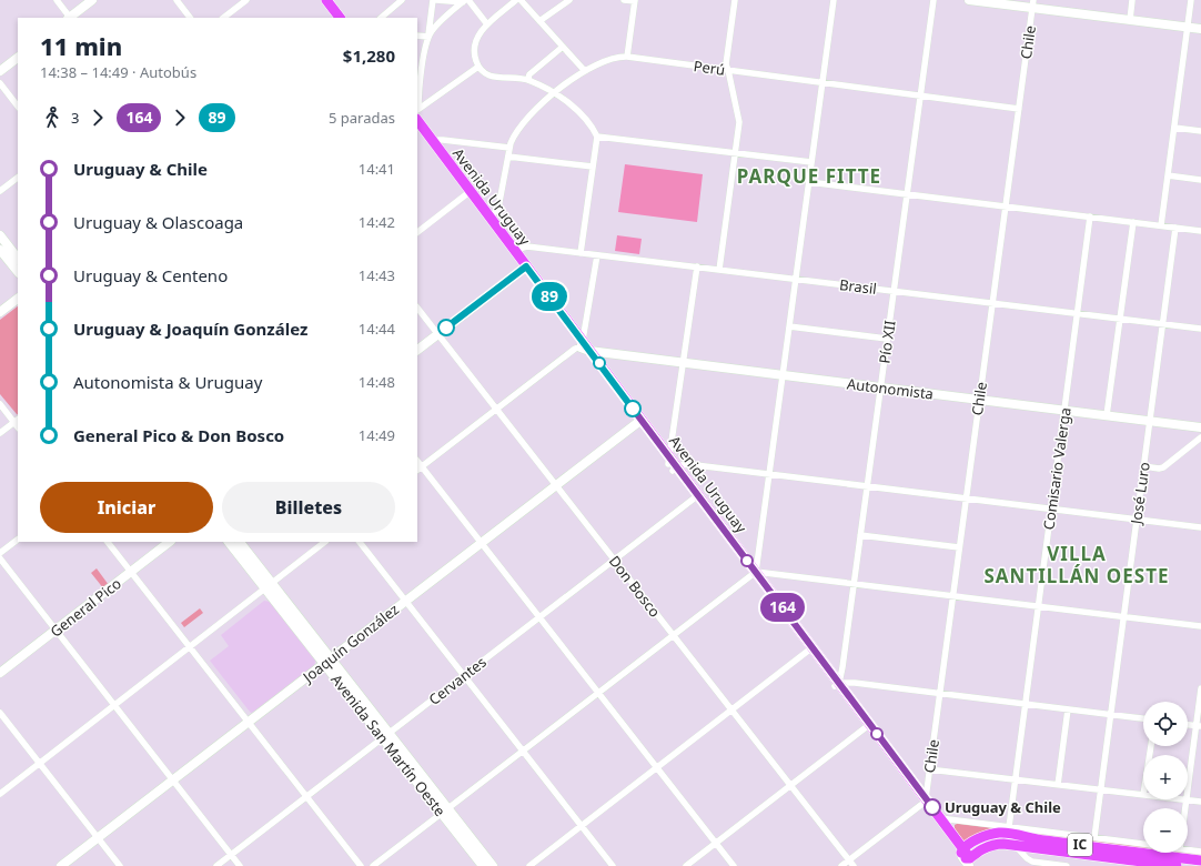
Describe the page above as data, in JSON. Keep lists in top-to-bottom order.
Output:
{
  "streets": {
    "main road": [
      "Avenida Uruguay",
      "Autonomista",
      "General Pico",
      "Joaquín González",
      "Avenida San Martín Oeste",
      "IC"
    ],
    "street": [
      "Chile",
      "Perú",
      "Brasil",
      "Pío XII",
      "Comisario Valerga",
      "José Luro",
      "Don Bosco",
      "Cervantes"
    ]
  },
  "crossings": [
    ["Chile", "Perú"],
    ["Chile", "Avenida Uruguay"],
    ["Chile", "Brasil"],
    ["Chile", "Autonomista"],
    ["Perú", "Avenida Uruguay"],
    ["Perú", "Pío XII"],
    ["Avenida Uruguay", "Brasil"],
    ["Avenida Uruguay", "Pío XII"],
    ["Avenida Uruguay", "Autonomista"],
    ["Avenida Uruguay", "Joaquín González"],
    ["Avenida Uruguay", "Cervantes"],
    ["Avenida Uruguay", "IC"],
    ["Brasil", "Pío XII"],
    ["Brasil", "Comisario Valerga"],
    ["Brasil", "José Luro"],
    ["Pío XII", "Autonomista"],
    ["Autonomista", "Comisario Valerga"],
    ["Autonomista", "José Luro"],
    ["Don Bosco", "Joaquín González"],
    ["Don Bosco", "Cervantes"],
    ["Joaquín González", "Avenida San Martín Oeste"],
    ["Cervantes", "Avenida San Martín Oeste"]
  ],
  "districts": ["PARQUE FITTE", "VILLA SANTILLÁN OESTE"],
  "places": ["Uruguay & Chile"],
  "lines": ["bus line 89", "bus line 164"],
  "page": {
    "on_map": ["164", "89"],
    "heading": ["11 min", "14:38 – 14:49 · Autobús", "$1,280"],
    "legs": [
      "3",
      "164",
      "89",
      "5 paradas"
    ],
    "list": [
      {
        "name": "Uruguay & Chile",
        "value": "14:41"
      },
      {
        "name": "Uruguay & Olascoaga",
        "value": "14:42"
      },
      {
        "name": "Uruguay & Centeno",
        "value": "14:43"
      },
      {
        "name": "Uruguay & Joaquín González",
        "value": "14:44"
      },
      {
        "name": "Autonomista & Uruguay",
        "value": "14:48"
      },
      {
        "name": "General Pico & Don Bosco",
        "value": "14:49"
      }
    ],
    "buttons": ["Iniciar", "Billetes"],
    "map_buttons": ["+", "−"]
  }
}
